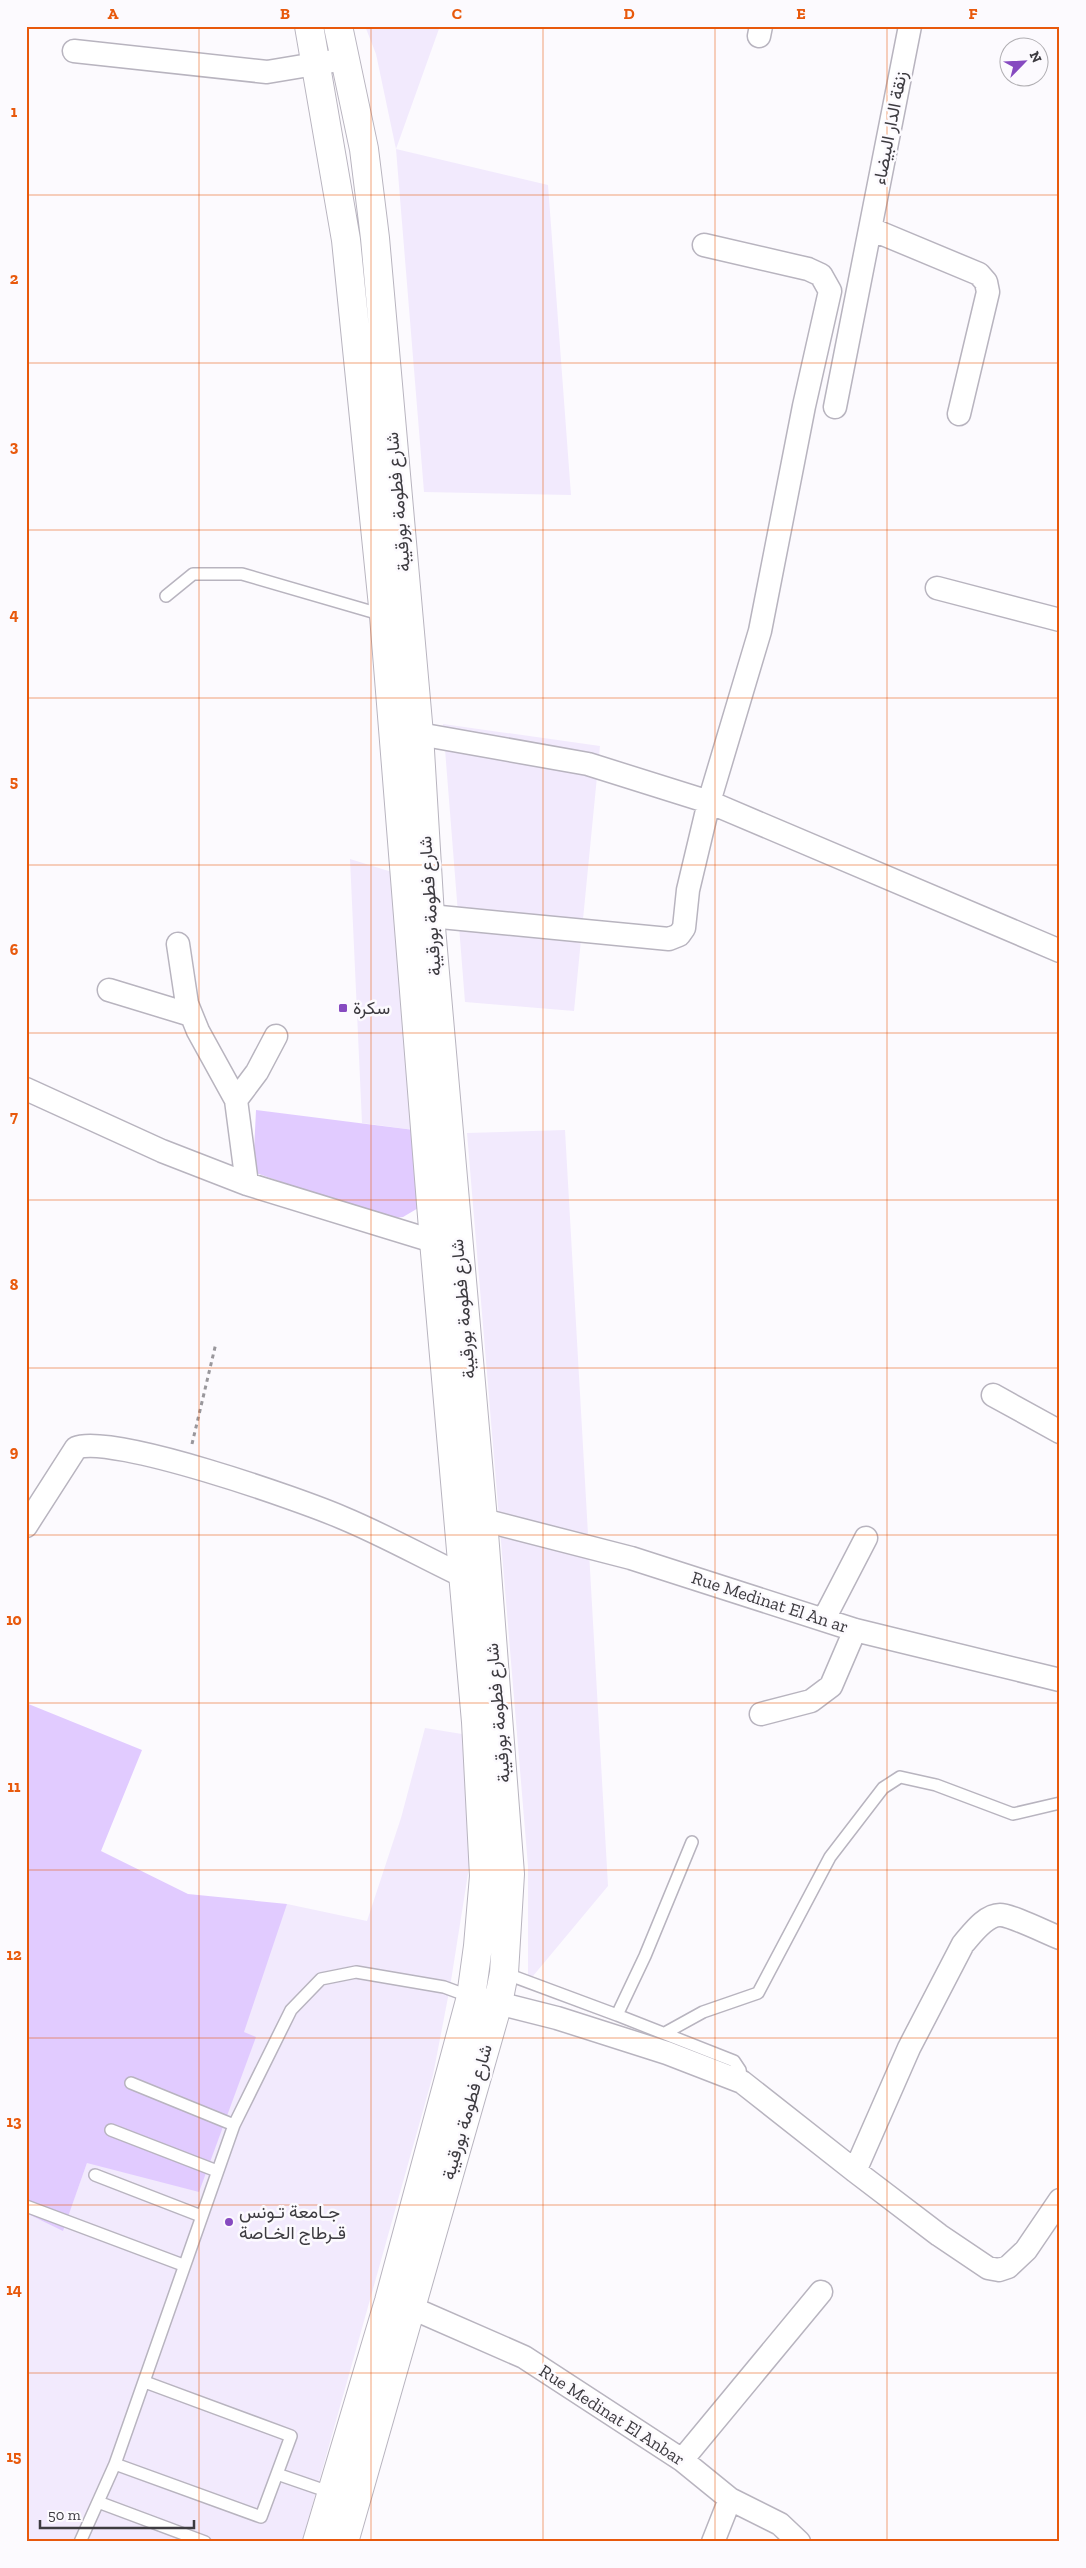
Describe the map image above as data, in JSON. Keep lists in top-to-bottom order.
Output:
{
  "streets": {
    "main road": ["شارع فطومة بورقيبة"],
    "street": ["زنقة الدار البيضاء", "Rue Medinat El An ar", "Rue Medinat El Anbar"]
  },
  "crossings": [
    ["شارع فطومة بورقيبة", "Rue Medinat El An ar"],
    ["شارع فطومة بورقيبة", "Rue Medinat El Anbar"]
  ],
  "places": {
    "transit": ["سكرة"],
    "other": ["جـامعة تـونس قـرطاج الخـاصة"]
  },
  "scale_bar": "50 m",
  "north": "top right",
  "grid": {
    "columns": [
      "A",
      "B",
      "C",
      "D",
      "E",
      "F"
    ],
    "rows": [
      "1",
      "2",
      "3",
      "4",
      "5",
      "6",
      "7",
      "8",
      "9",
      "10",
      "11",
      "12",
      "13",
      "14",
      "15"
    ]
  }
}
